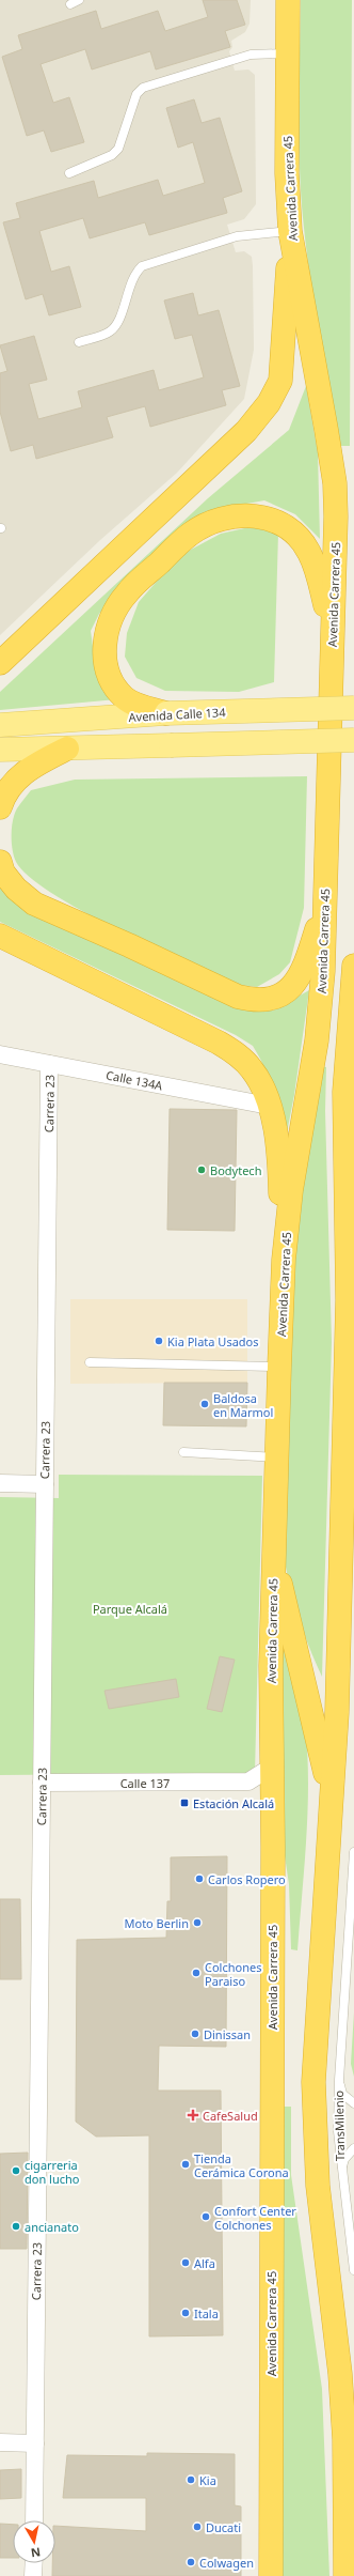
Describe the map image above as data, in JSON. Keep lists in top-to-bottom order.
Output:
{
  "streets": {
    "highway": ["Avenida Carrera 45"],
    "main road": ["Avenida Calle 134"],
    "street": ["Calle 134A", "Carrera 23", "Calle 137"],
    "lane": ["TransMilenio"]
  },
  "crossings": [
    ["Calle 134A", "Carrera 23"],
    ["Carrera 23", "Calle 137"]
  ],
  "parks": ["Parque Alcalá"],
  "places": {
    "other": [
      "Bodytech",
      "Kia Plata Usados",
      "Baldosa en Marmol",
      "Carlos Ropero",
      "Moto Berlin",
      "Colchones Paraiso",
      "Dinissan",
      "Tienda Cerámica Corona",
      "cigarreria don lucho",
      "Confort Center Colchones",
      "ancianato",
      "Alfa",
      "Itala",
      "Kia",
      "Ducati",
      "Colwagen"
    ],
    "transit": ["Estación Alcalá"],
    "health": ["CafeSalud"]
  },
  "north": "bottom"
}
